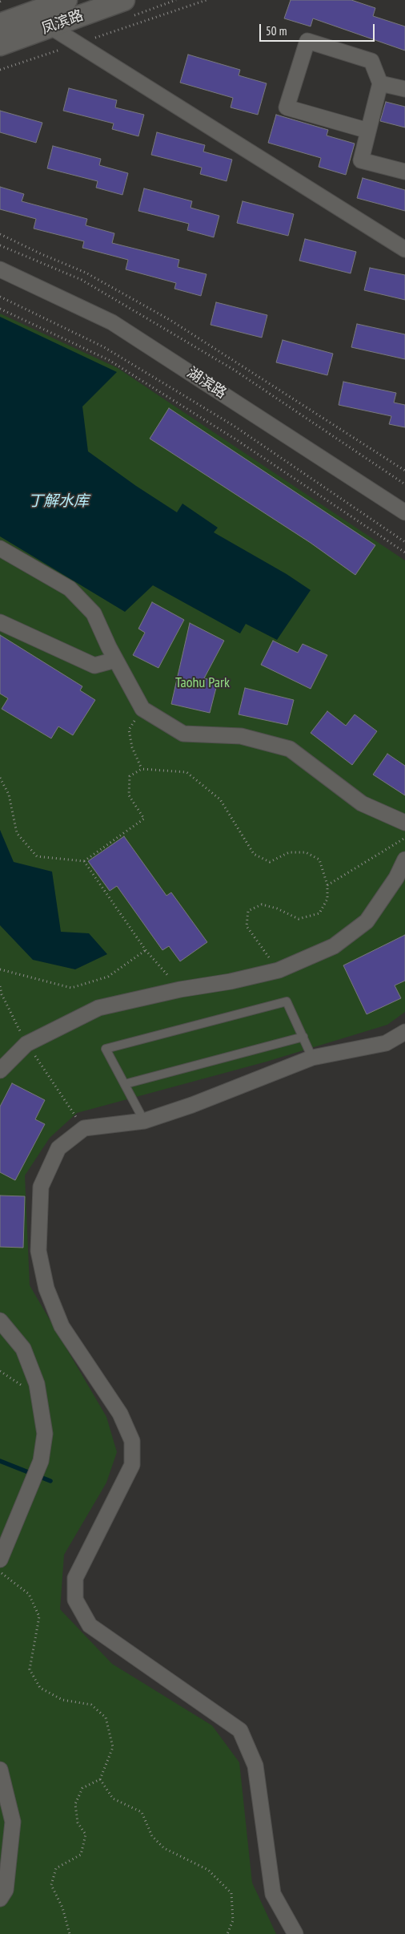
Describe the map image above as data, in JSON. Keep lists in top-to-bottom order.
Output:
{
  "streets": {
    "street": ["凤滨路", "湖滨路"]
  },
  "water": ["丁解水库"],
  "parks": ["Taohu Park"],
  "scale_bar": "50 m"
}
